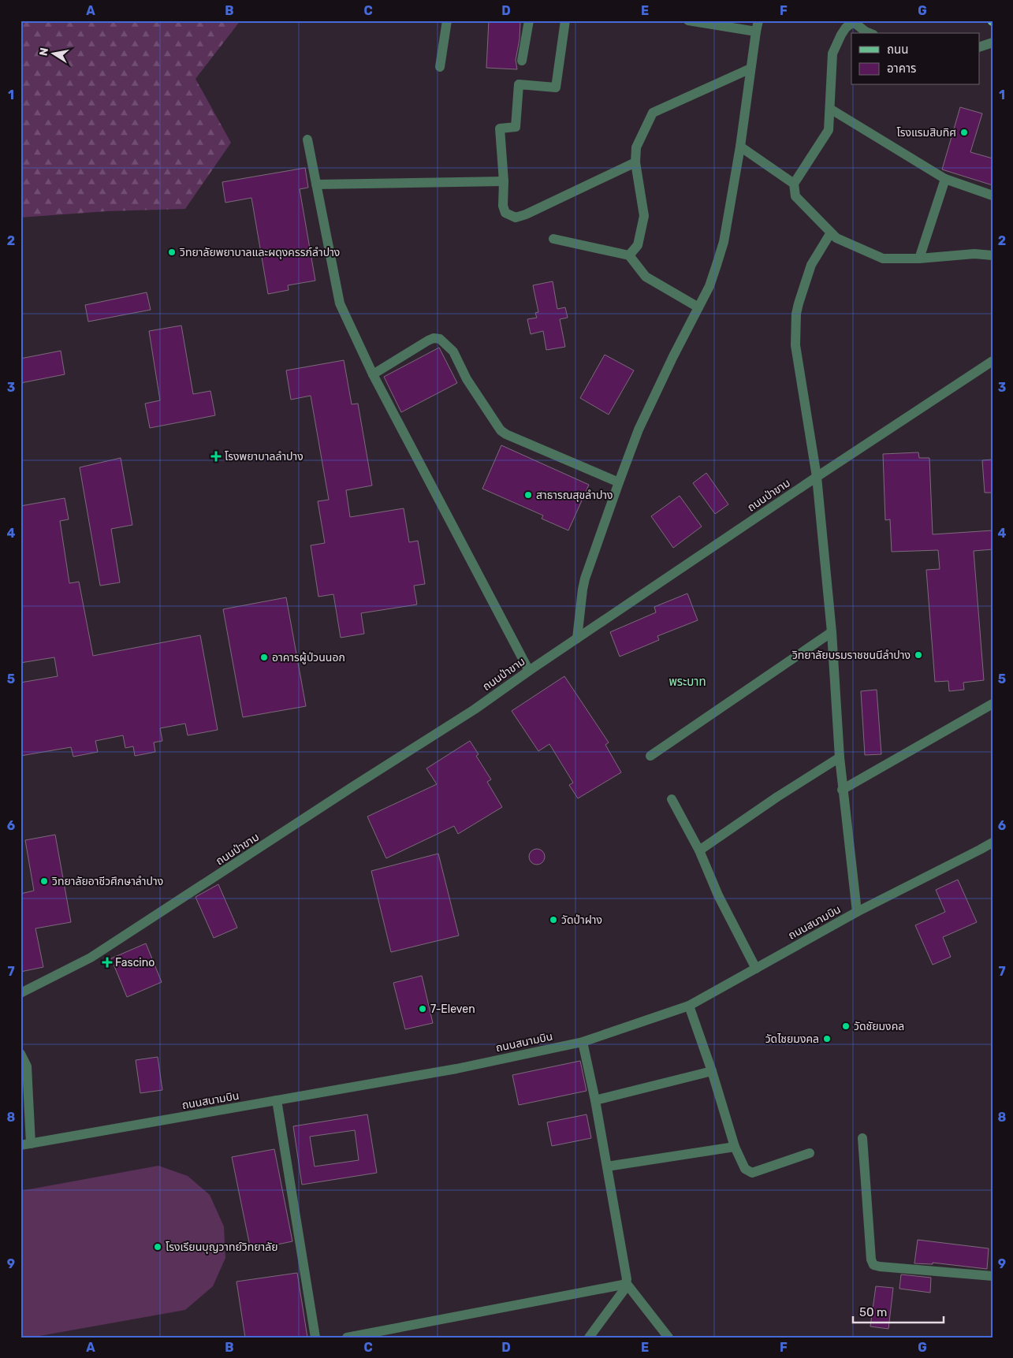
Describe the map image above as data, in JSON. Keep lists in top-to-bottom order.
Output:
{
  "streets": {
    "street": ["ถนนป่าขาม", "ถนนสนามบิน"]
  },
  "districts": ["พระบาท"],
  "places": {
    "other": [
      "โรงแรมสิบทิศ",
      "วิทยาลัยพยาบาลและผดุงครรภ์ลําปาง",
      "สาธารณสุขลำปาง",
      "วิทยาลัยบรมราชชนนีลำปาง",
      "อาคารผู้ป่วนนอก",
      "วิทยาลัยอาชีวศึกษาลำปาง",
      "วัดป่าฝาง",
      "7-Eleven",
      "วัดชัยมงคล",
      "วัดไชยมงคล",
      "โรงเรียนบุญวาทย์วิทยาลัย"
    ],
    "health": ["โรงพยาบาลลำปาง", "Fascino"]
  },
  "legend": ["ถนน", "อาคาร"],
  "scale_bar": "50 m",
  "north": "left",
  "grid": {
    "columns": [
      "A",
      "B",
      "C",
      "D",
      "E",
      "F",
      "G"
    ],
    "rows": [
      "1",
      "2",
      "3",
      "4",
      "5",
      "6",
      "7",
      "8",
      "9"
    ]
  }
}
